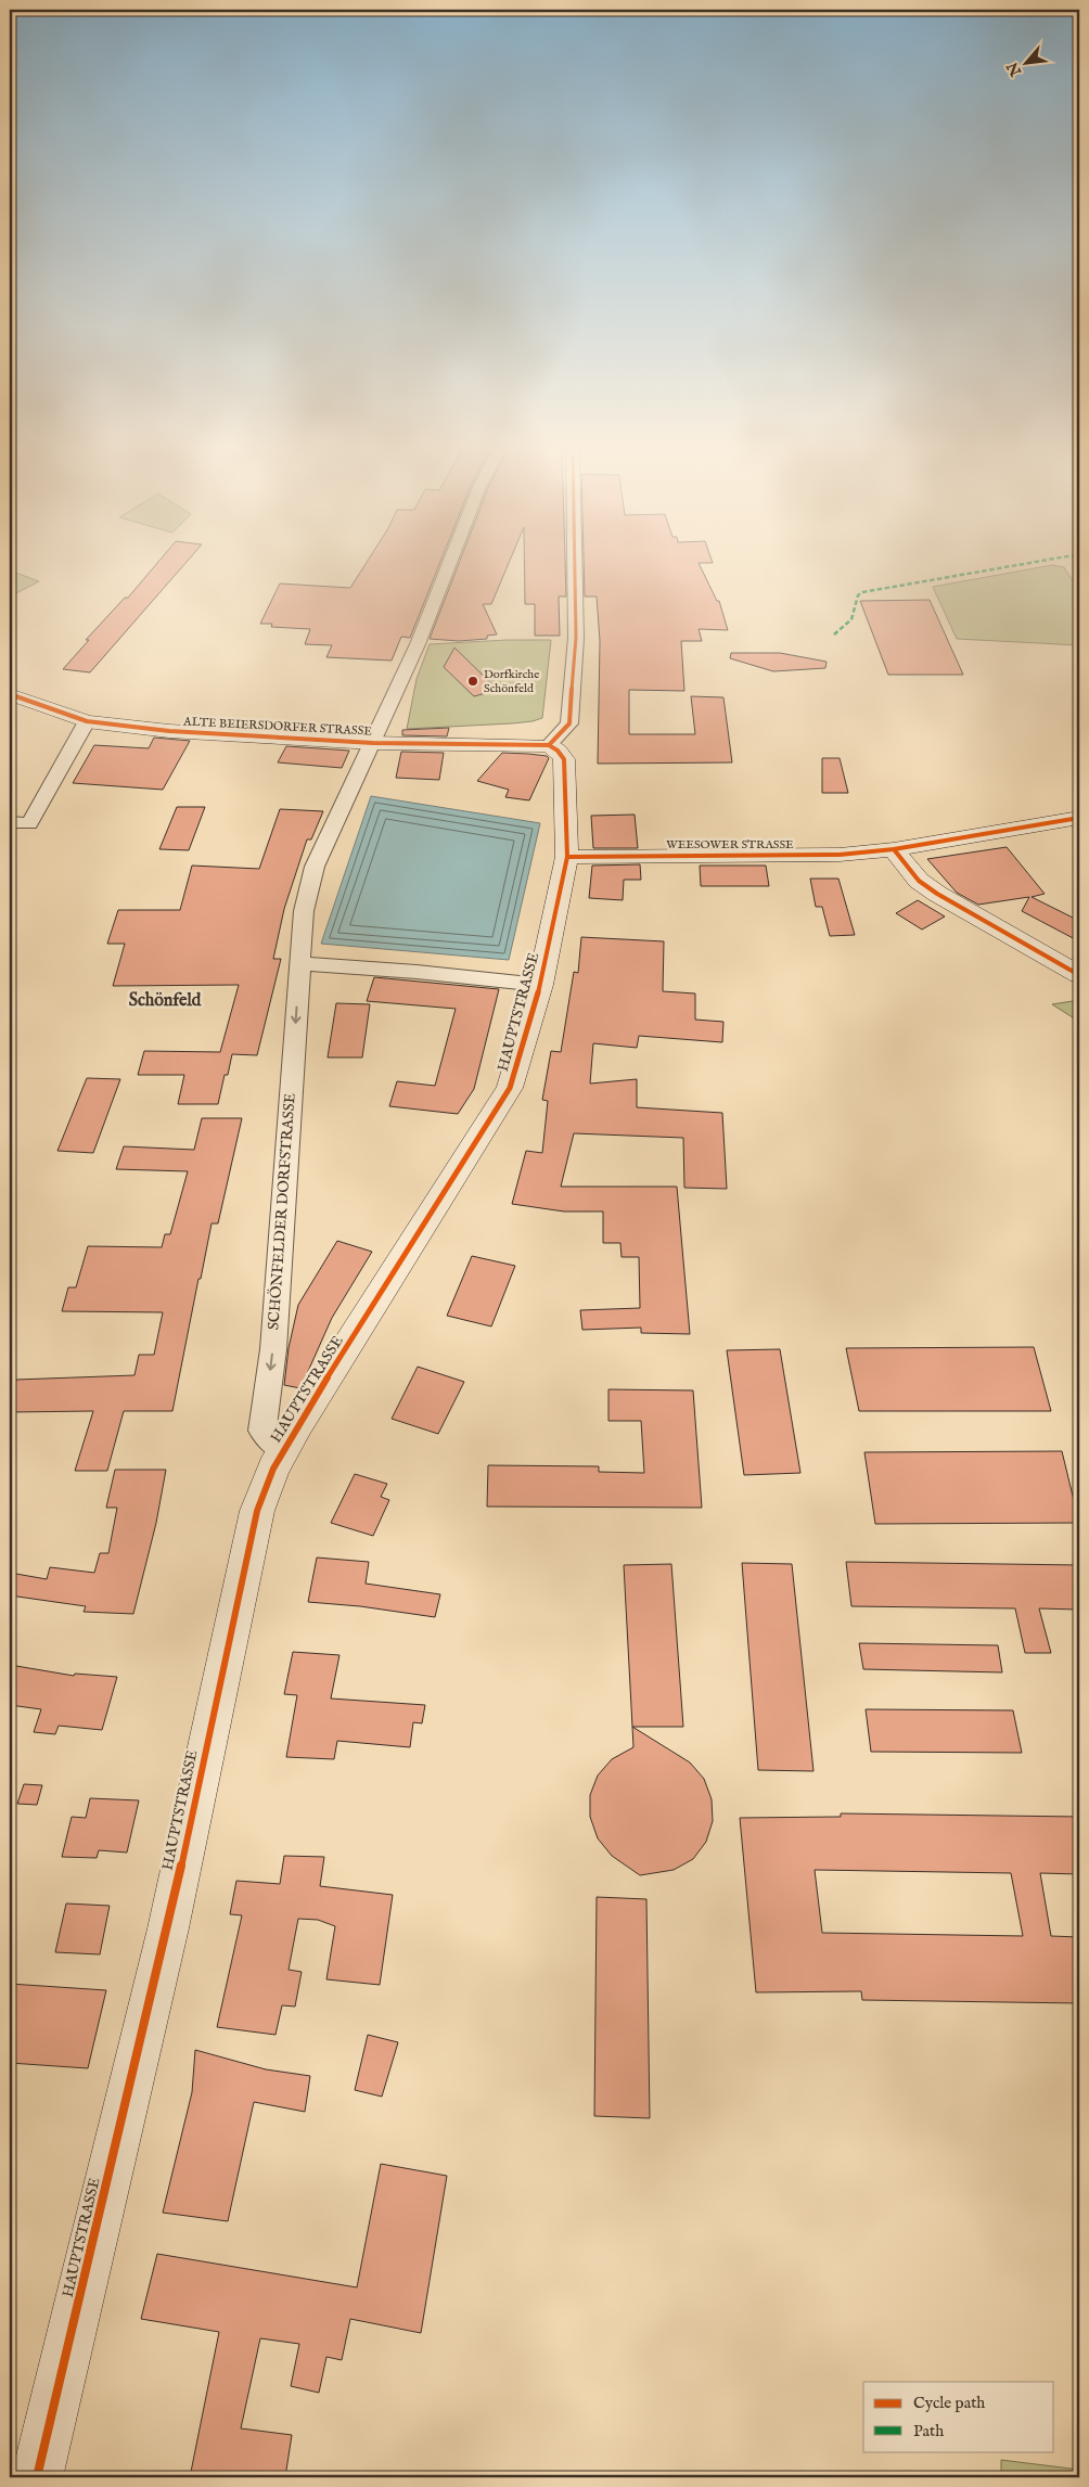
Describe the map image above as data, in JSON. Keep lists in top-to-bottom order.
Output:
{
  "streets": {
    "main road": ["ALTE BEIERSDORFER STRASSE", "WEESOWER STRASSE", "HAUPTSTRASSE"],
    "street": ["SCHÖNFELDER DORFSTRASSE"]
  },
  "crossings": [
    ["ALTE BEIERSDORFER STRASSE", "HAUPTSTRASSE"],
    ["ALTE BEIERSDORFER STRASSE", "SCHÖNFELDER DORFSTRASSE"],
    ["WEESOWER STRASSE", "HAUPTSTRASSE"],
    ["HAUPTSTRASSE", "SCHÖNFELDER DORFSTRASSE"]
  ],
  "one_way": ["SCHÖNFELDER DORFSTRASSE"],
  "districts": ["Schönfeld"],
  "places": ["Dorfkirche Schönfeld"],
  "legend": ["Cycle path", "Path"],
  "north": "bottom left"
}
